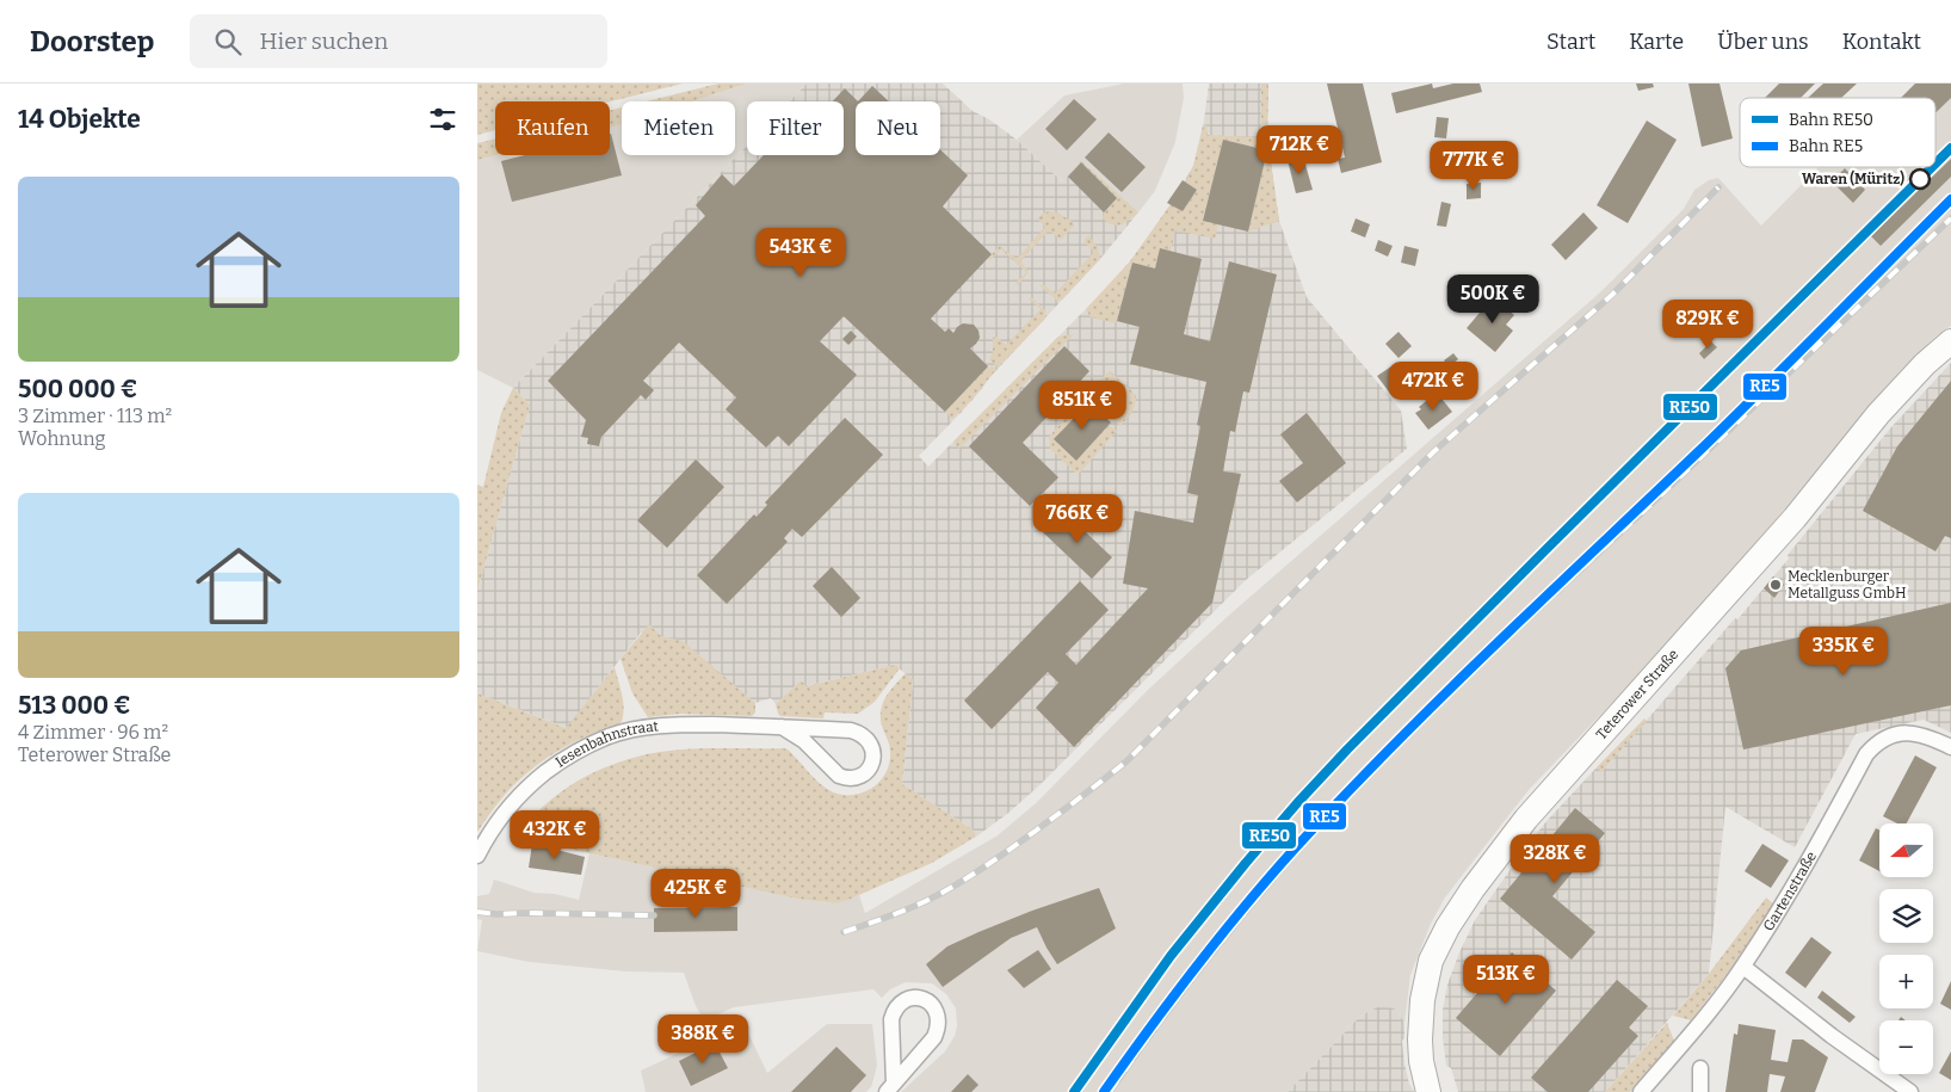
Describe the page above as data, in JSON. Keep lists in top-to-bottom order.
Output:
{
  "streets": {
    "main road": ["Teterower Straße"],
    "street": ["Iesenbahnstraat", "Gartenstraße"]
  },
  "places": ["Waren (Müritz)", "Mecklenburger Metallguss GmbH"],
  "lines": ["rail line RE50", "rail line RE5"],
  "legend": ["Bahn RE50", "Bahn RE5"],
  "north": "left",
  "page": {
    "header": "Doorstep",
    "search": "Hier suchen",
    "nav": [
      "Start",
      "Karte",
      "Über uns",
      "Kontakt"
    ],
    "heading": "14 Objekte",
    "chip": [
      "Kaufen",
      "Mieten",
      "Filter",
      "Neu"
    ],
    "price": [
      "712K €",
      "777K €",
      "543K €",
      "500K €",
      "829K €",
      "472K €",
      "851K €",
      "766K €",
      "335K €",
      "432K €",
      "328K €",
      "425K €",
      "513K €",
      "388K €"
    ],
    "list": [
      {
        "name": "500 000 €",
        "note": "3 Zimmer · 113 m² · Wohnung"
      },
      {
        "name": "513 000 €",
        "note": "4 Zimmer · 96 m² · Teterower Straße"
      }
    ],
    "map_buttons": ["+", "−"]
  }
}
